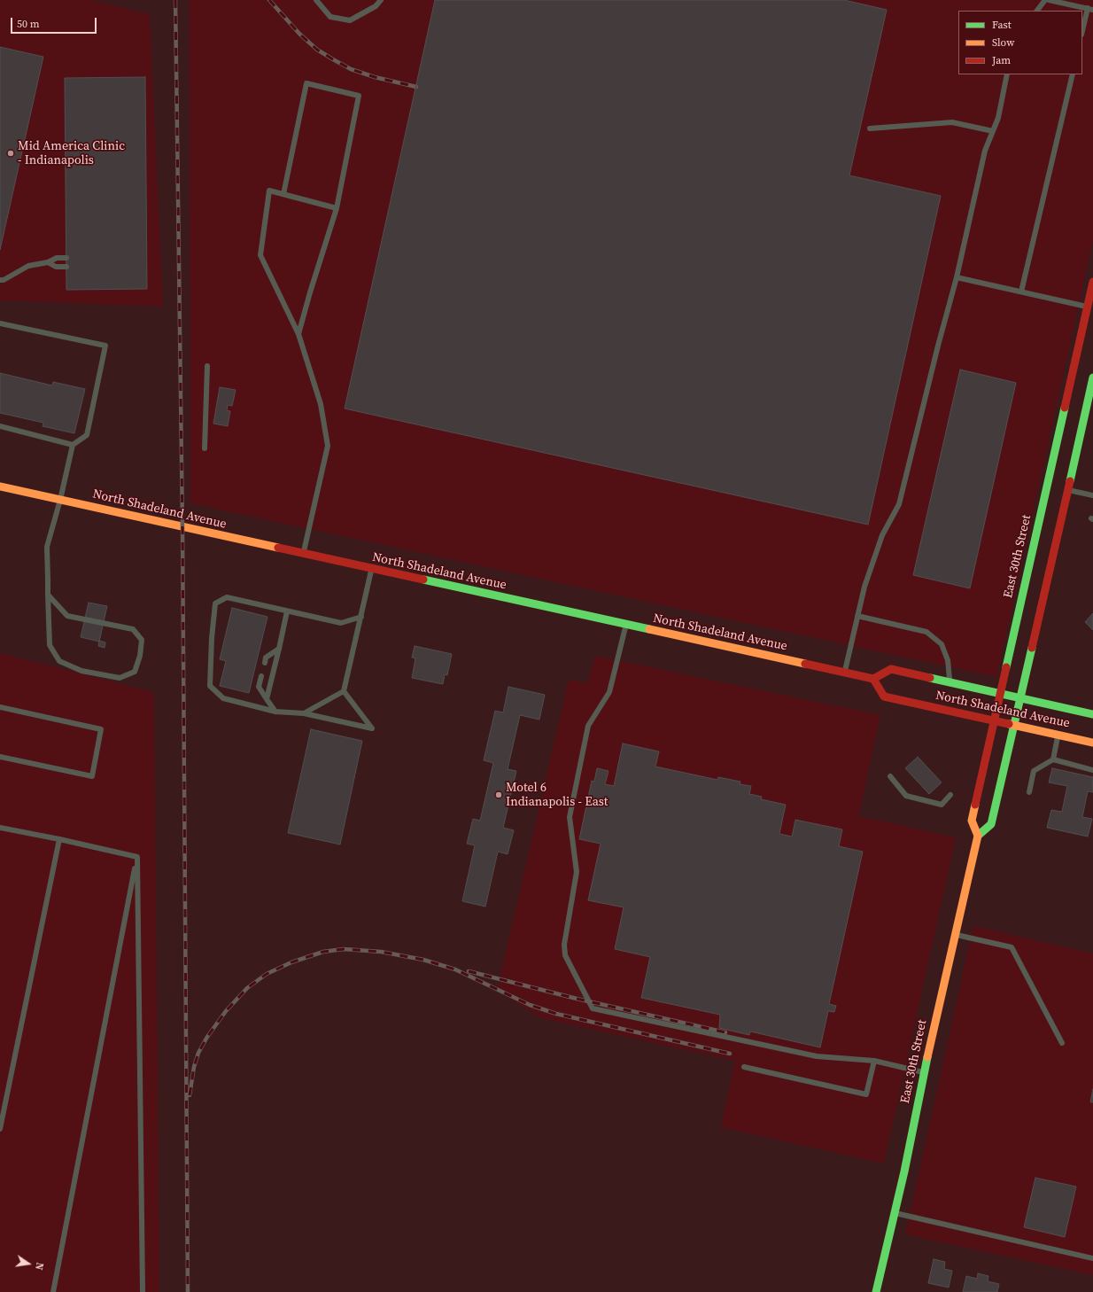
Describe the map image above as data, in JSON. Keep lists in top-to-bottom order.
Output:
{
  "streets": {
    "main road": ["North Shadeland Avenue", "East 30th Street"]
  },
  "crossings": [
    ["North Shadeland Avenue", "East 30th Street"]
  ],
  "places": ["Mid America Clinic - Indianapolis", "Motel 6 Indianapolis - East"],
  "legend": ["Fast", "Slow", "Jam"],
  "scale_bar": "50 m",
  "north": "right"
}
